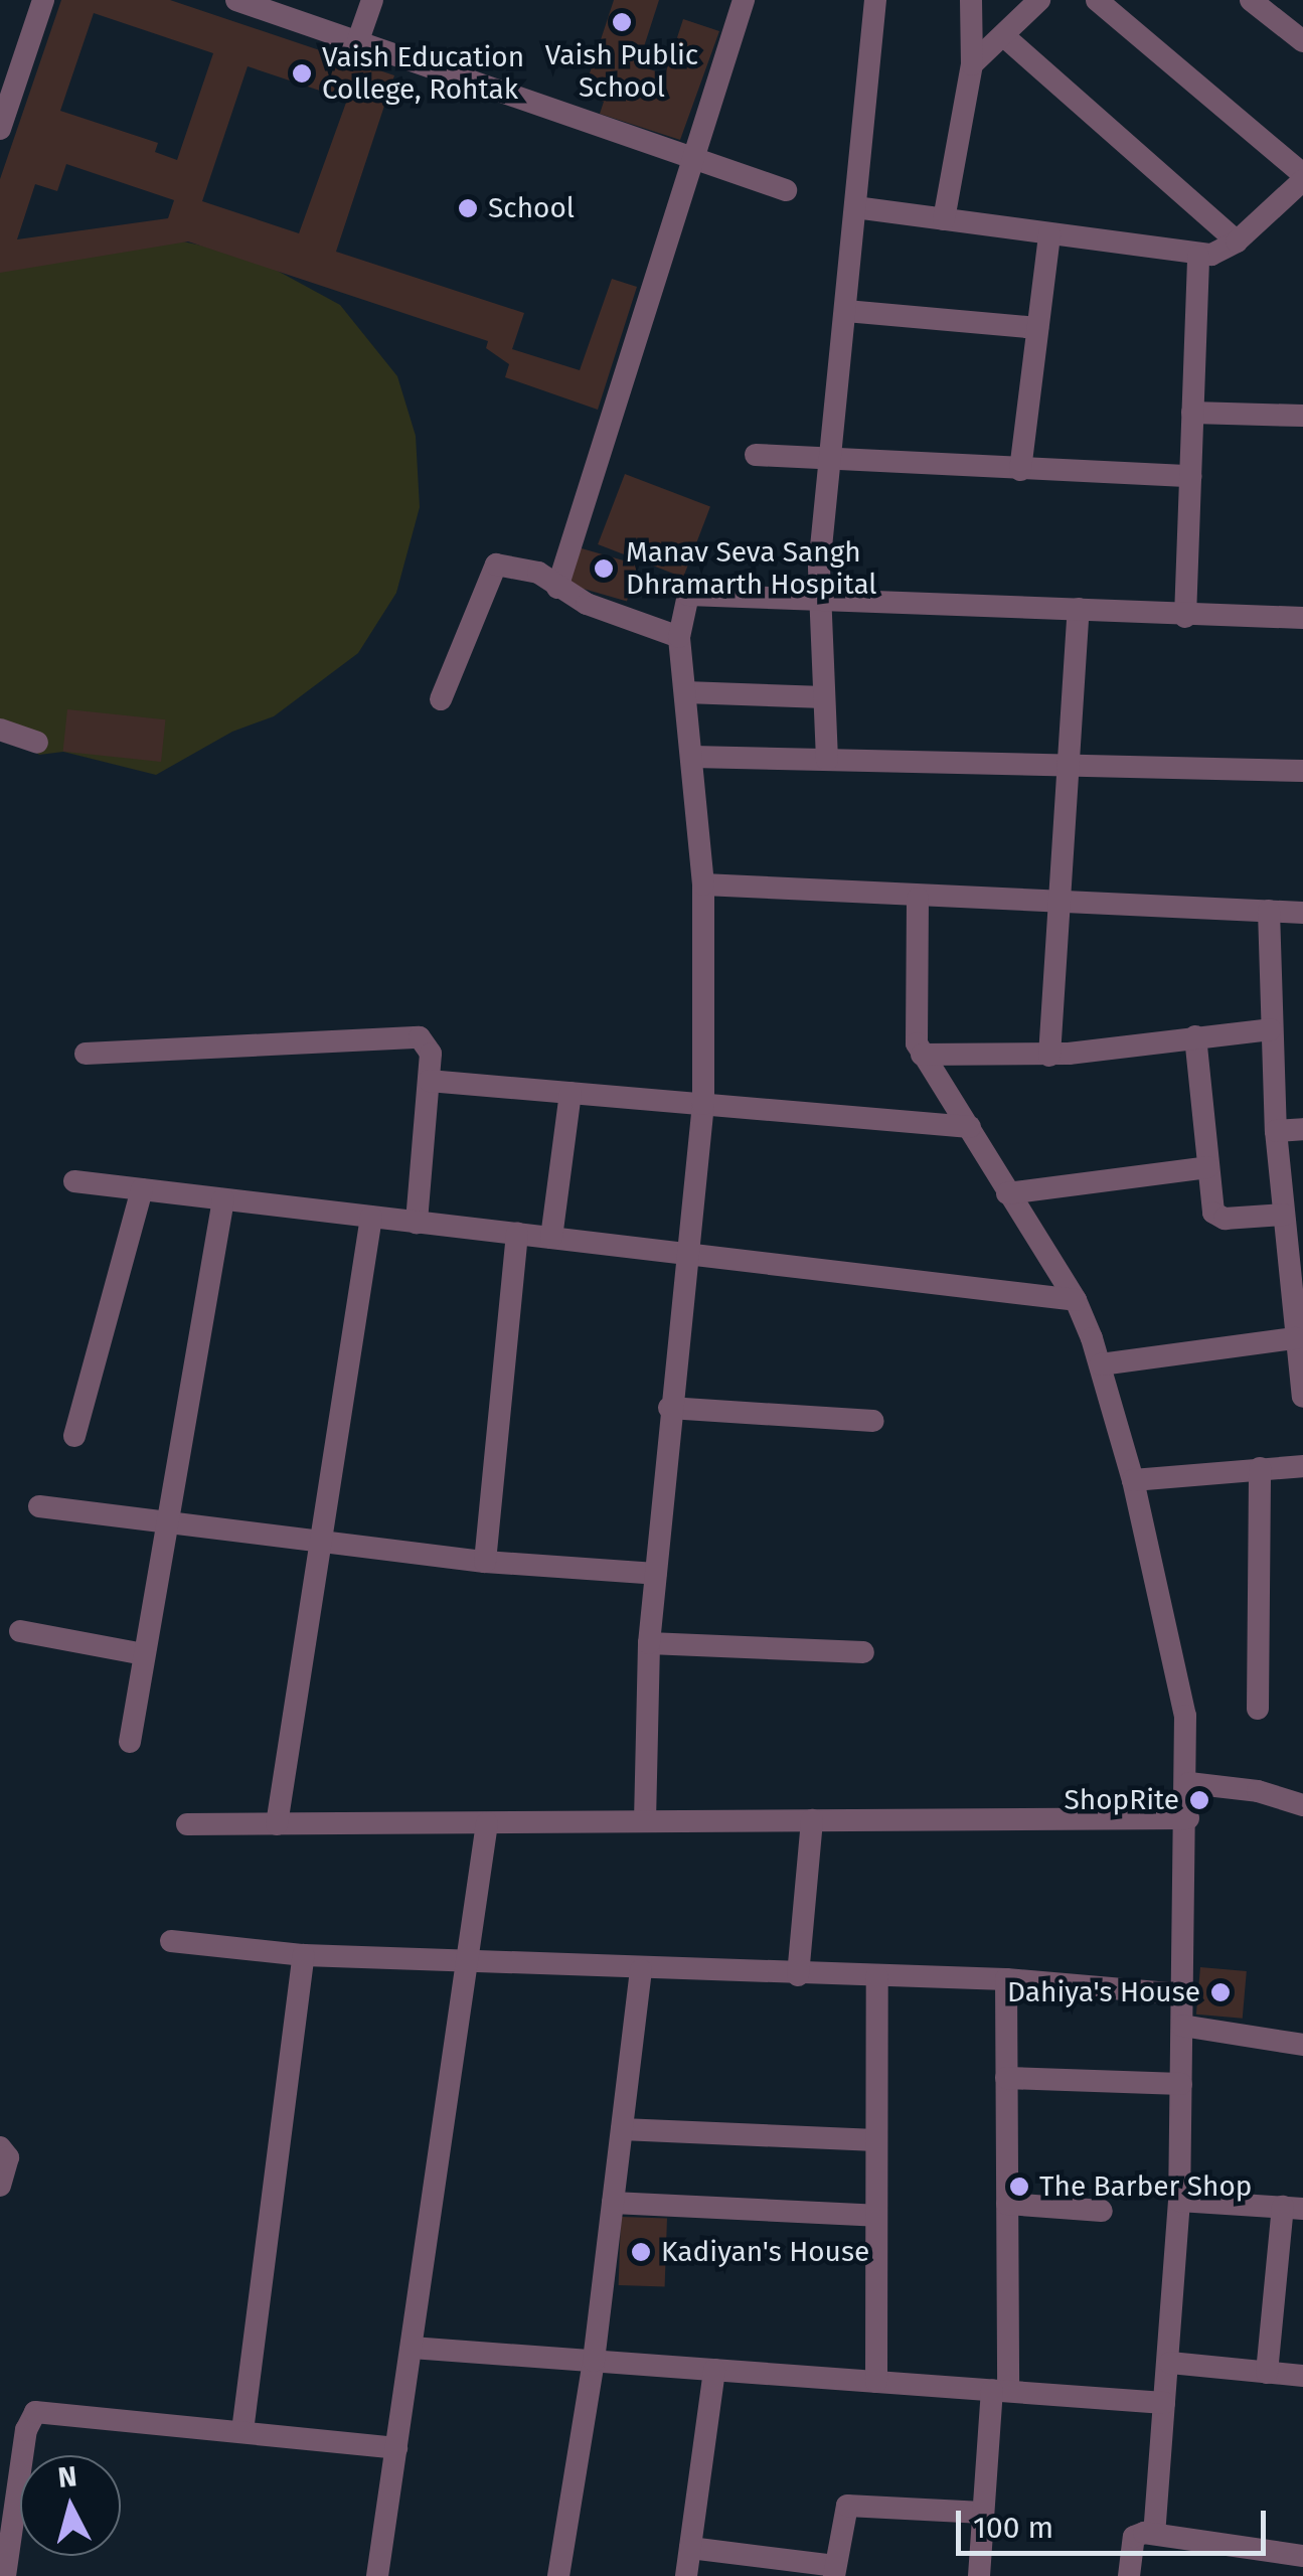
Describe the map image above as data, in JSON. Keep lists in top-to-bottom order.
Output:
{
  "places": [
    "Vaish Public School",
    "Vaish Education College, Rohtak",
    "School",
    "Manav Seva Sangh Dhramarth Hospital",
    "ShopRite",
    "Dahiya's House",
    "The Barber Shop",
    "Kadiyan's House"
  ],
  "scale_bar": "100 m",
  "north": "top"
}
